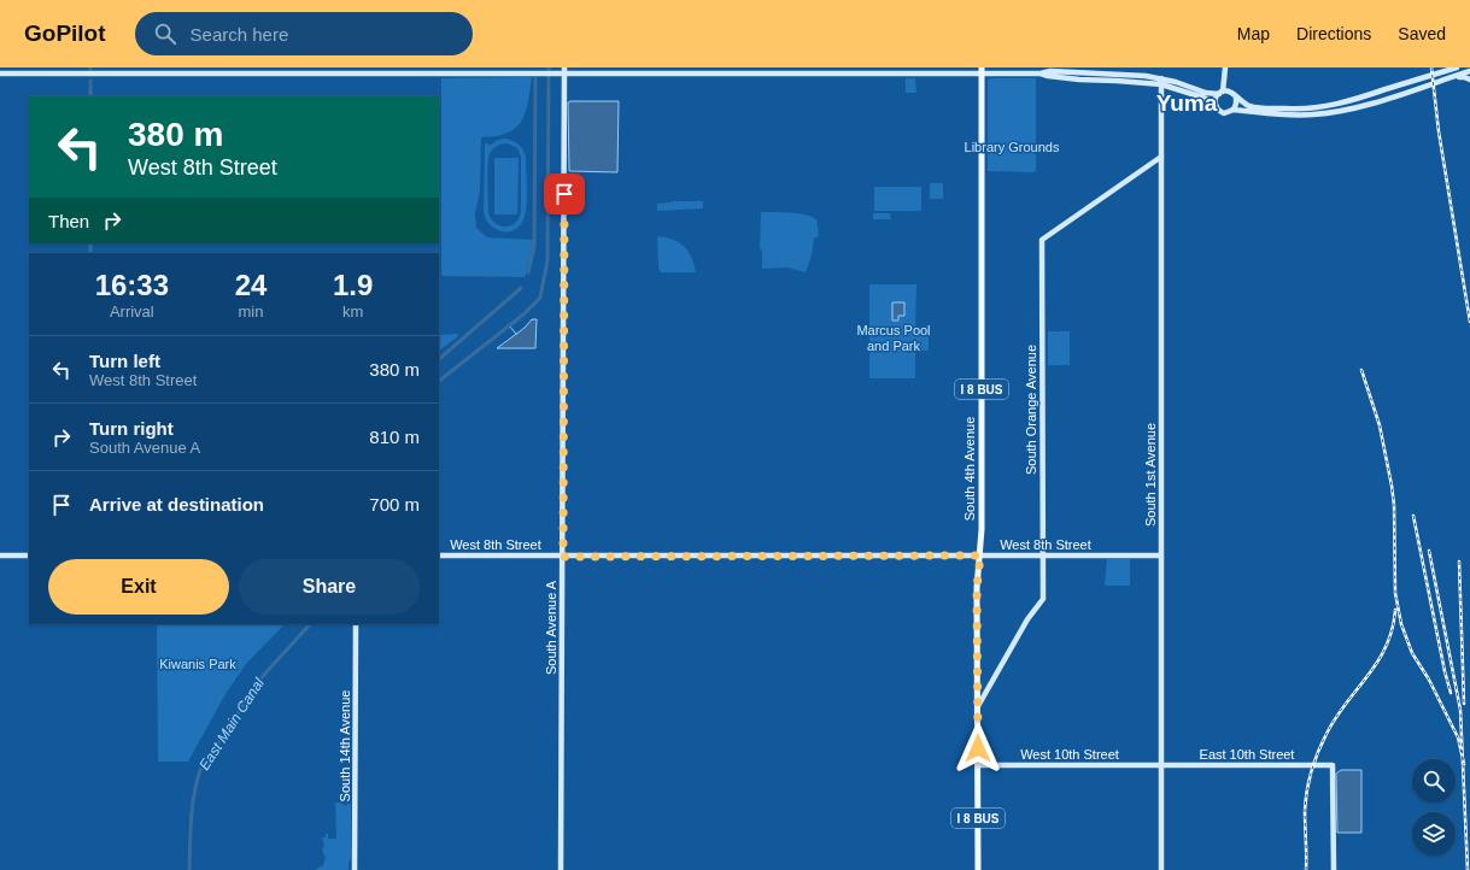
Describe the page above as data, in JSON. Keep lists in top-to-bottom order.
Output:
{
  "streets": {
    "main road": ["I 8 BUS", "South 4th Avenue"],
    "street": [
      "South Orange Avenue",
      "South 1st Avenue",
      "West 8th Street",
      "South Avenue A",
      "South 14th Avenue",
      "West 10th Street",
      "East 10th Street"
    ]
  },
  "crossings": [
    ["South Orange Avenue", "South 4th Avenue"],
    ["South Orange Avenue", "South 1st Avenue"],
    ["South Orange Avenue", "West 8th Street"],
    ["South 4th Avenue", "West 8th Street"],
    ["South 4th Avenue", "West 10th Street"],
    ["South 1st Avenue", "West 8th Street"],
    ["South 1st Avenue", "West 10th Street"],
    ["South 1st Avenue", "East 10th Street"],
    ["West 8th Street", "South Avenue A"],
    ["West 10th Street", "East 10th Street"]
  ],
  "districts": ["Yuma"],
  "water": ["East Main Canal"],
  "parks": ["Library Grounds", "Marcus Pool and Park", "Kiwanis Park"],
  "page": {
    "header": "GoPilot",
    "search": "Search here",
    "nav": ["Map", "Directions", "Saved"],
    "turn": ["380 m", "West 8th Street"],
    "then": "Then",
    "eta": [
      "16:33",
      "Arrival",
      "24",
      "min",
      "1.9",
      "km"
    ],
    "list": [
      {
        "name": "Turn left",
        "note": "West 8th Street",
        "value": "380 m"
      },
      {
        "name": "Turn right",
        "note": "South Avenue A",
        "value": "810 m"
      },
      {
        "name": "Arrive at destination",
        "value": "700 m"
      }
    ],
    "buttons": ["Exit", "Share"]
  }
}
